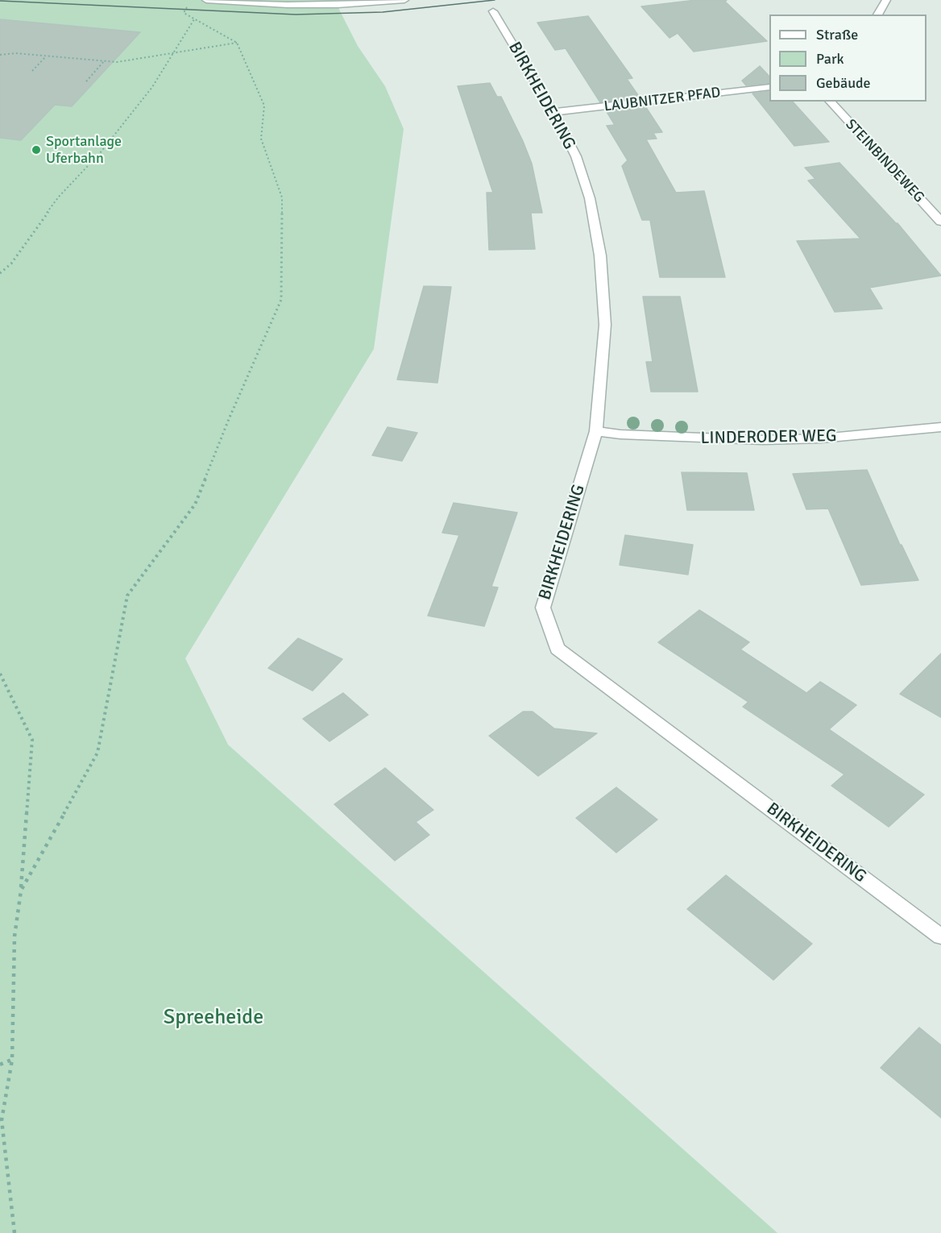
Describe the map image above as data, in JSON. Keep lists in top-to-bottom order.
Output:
{
  "streets": {
    "street": [
      "BIRKHEIDERING",
      "LAUBNITZER PFAD",
      "STEINBINDEWEG",
      "LINDERODER WEG"
    ]
  },
  "crossings": [
    ["BIRKHEIDERING", "LAUBNITZER PFAD"],
    ["BIRKHEIDERING", "LINDERODER WEG"]
  ],
  "parks": ["Spreeheide"],
  "places": ["Sportanlage Uferbahn"],
  "legend": ["Straße", "Park", "Gebäude"]
}
